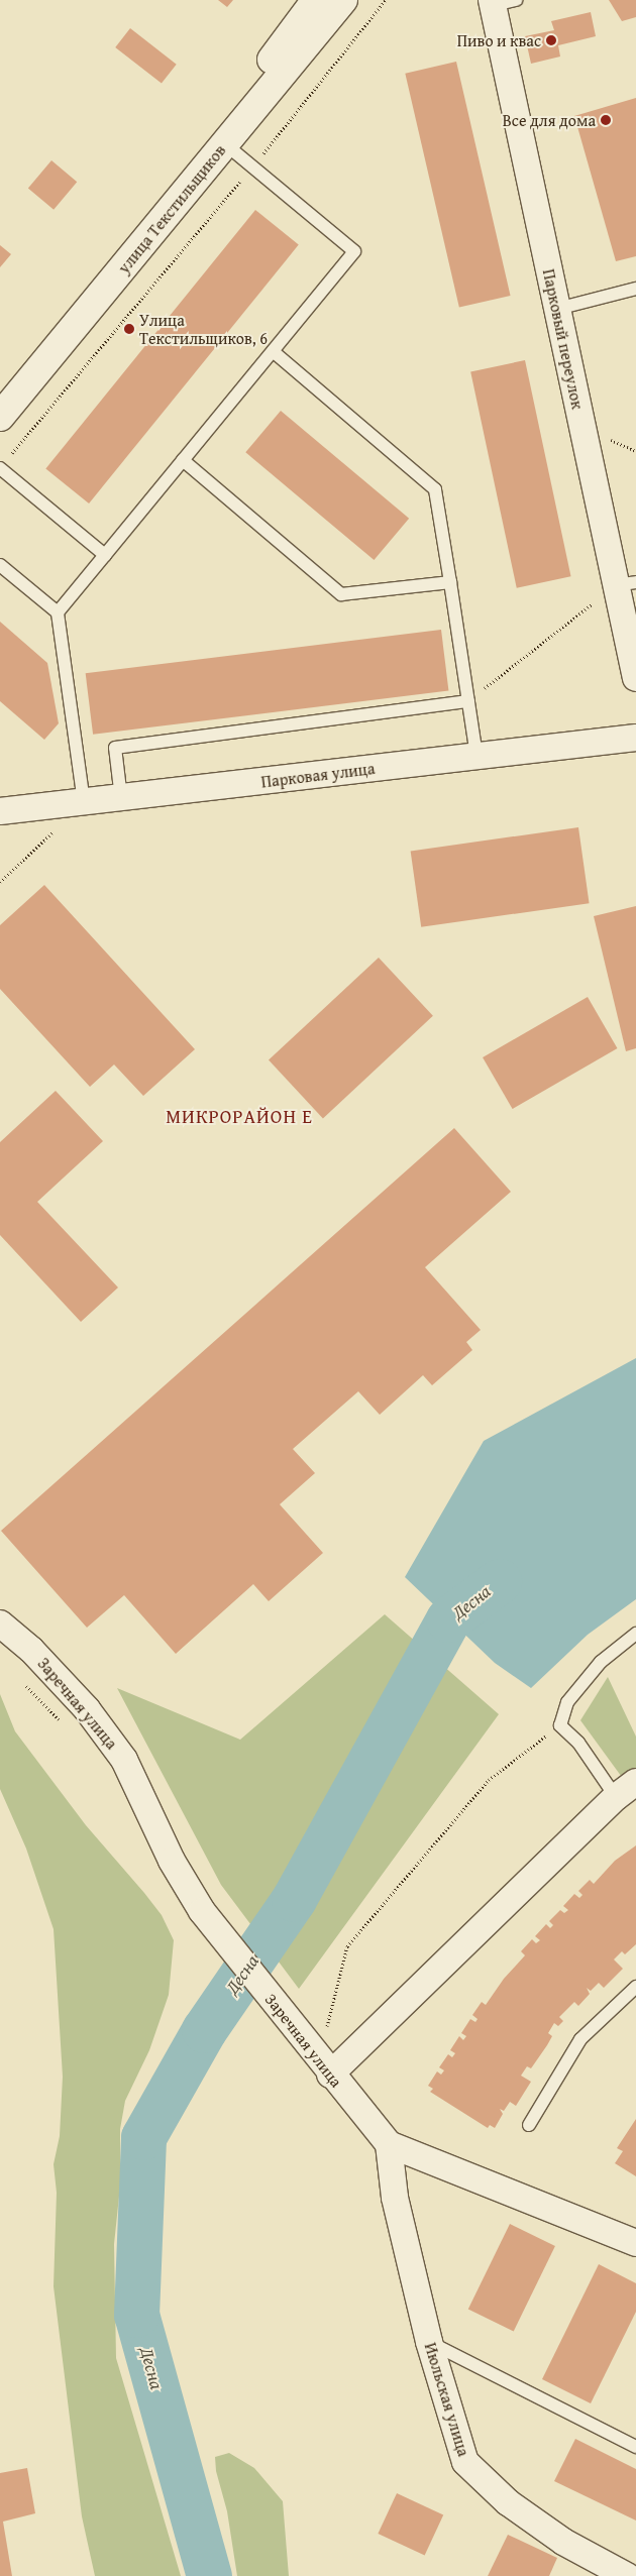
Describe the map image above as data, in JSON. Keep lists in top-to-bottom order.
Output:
{
  "streets": {
    "main road": ["улица Текстильщиков"],
    "street": [
      "Парковый переулок",
      "Парковая улица",
      "Заречная улица",
      "Июльская улица"
    ]
  },
  "crossings": [
    ["Заречная улица", "Июльская улица"]
  ],
  "districts": ["МИКРОРАЙОН Е"],
  "water": ["Десна"],
  "places": ["Пиво и квас", "Все для дома", "Улица Текстильщиков, 6"]
}
